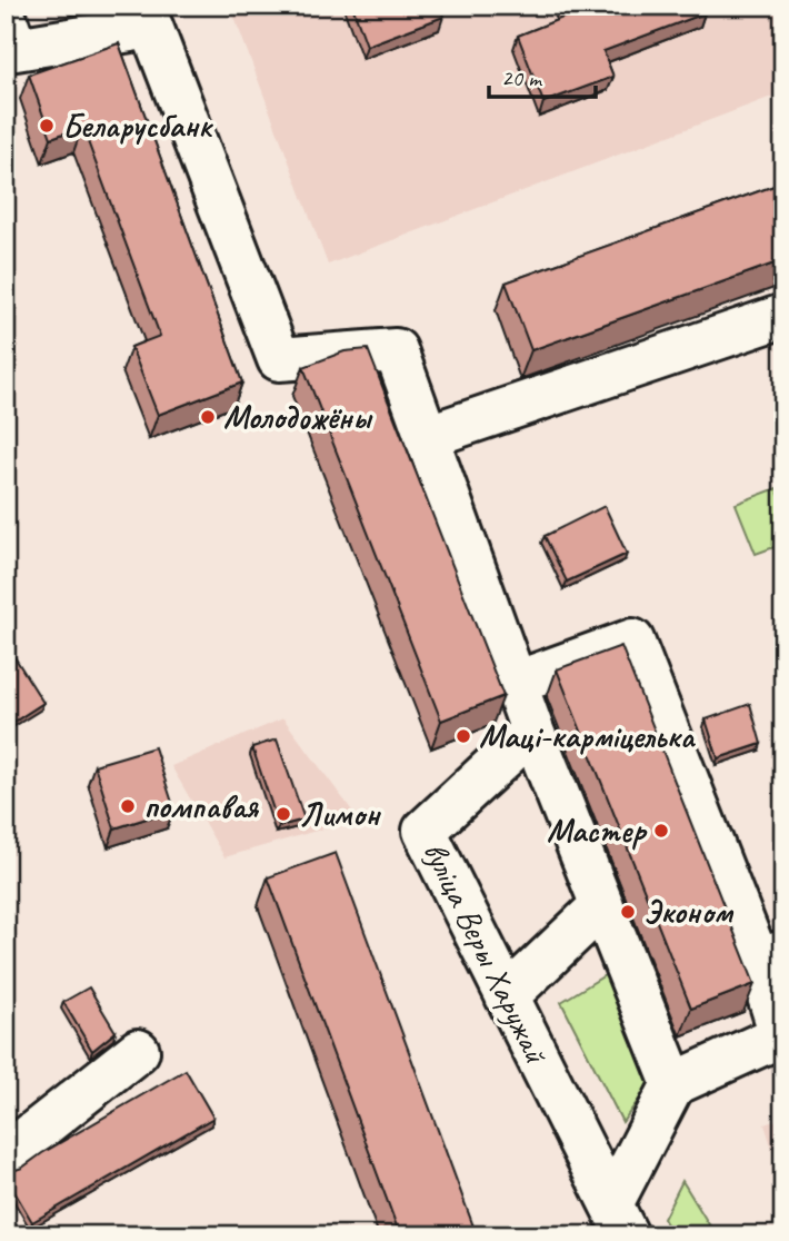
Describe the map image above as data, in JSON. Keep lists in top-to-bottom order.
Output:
{
  "streets": {
    "street": ["вуліца Веры Харужай"]
  },
  "places": [
    "Беларусбанк",
    "Молодожёны",
    "Маці-карміцелька",
    "помпавая",
    "Лимон",
    "Мастер",
    "Эконом"
  ],
  "scale_bar": "20 m"
}
